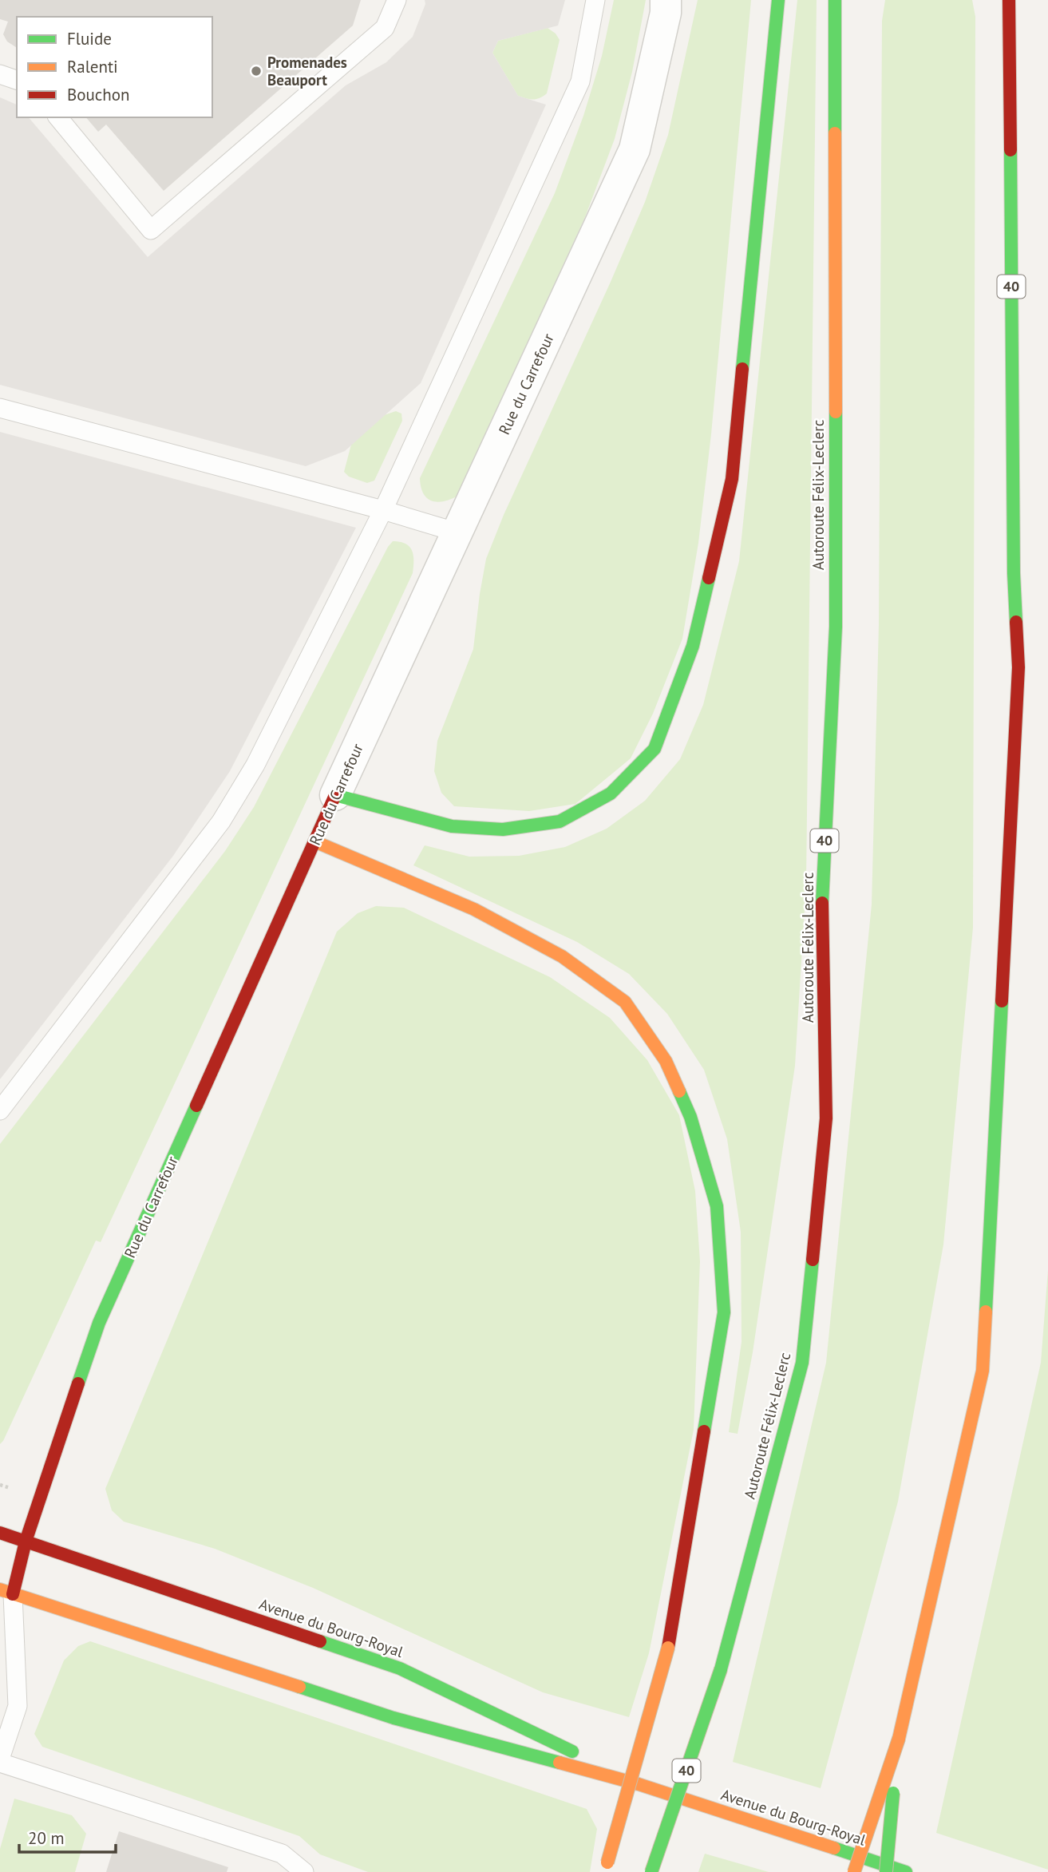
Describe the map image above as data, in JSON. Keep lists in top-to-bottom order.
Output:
{
  "streets": {
    "main road": [
      "40",
      "Rue du Carrefour",
      "Autoroute Félix-Leclerc",
      "Avenue du Bourg-Royal"
    ]
  },
  "crossings": [
    ["Rue du Carrefour", "Avenue du Bourg-Royal"]
  ],
  "places": ["Promenades Beauport"],
  "legend": ["Fluide", "Ralenti", "Bouchon"],
  "scale_bar": "20 m"
}
